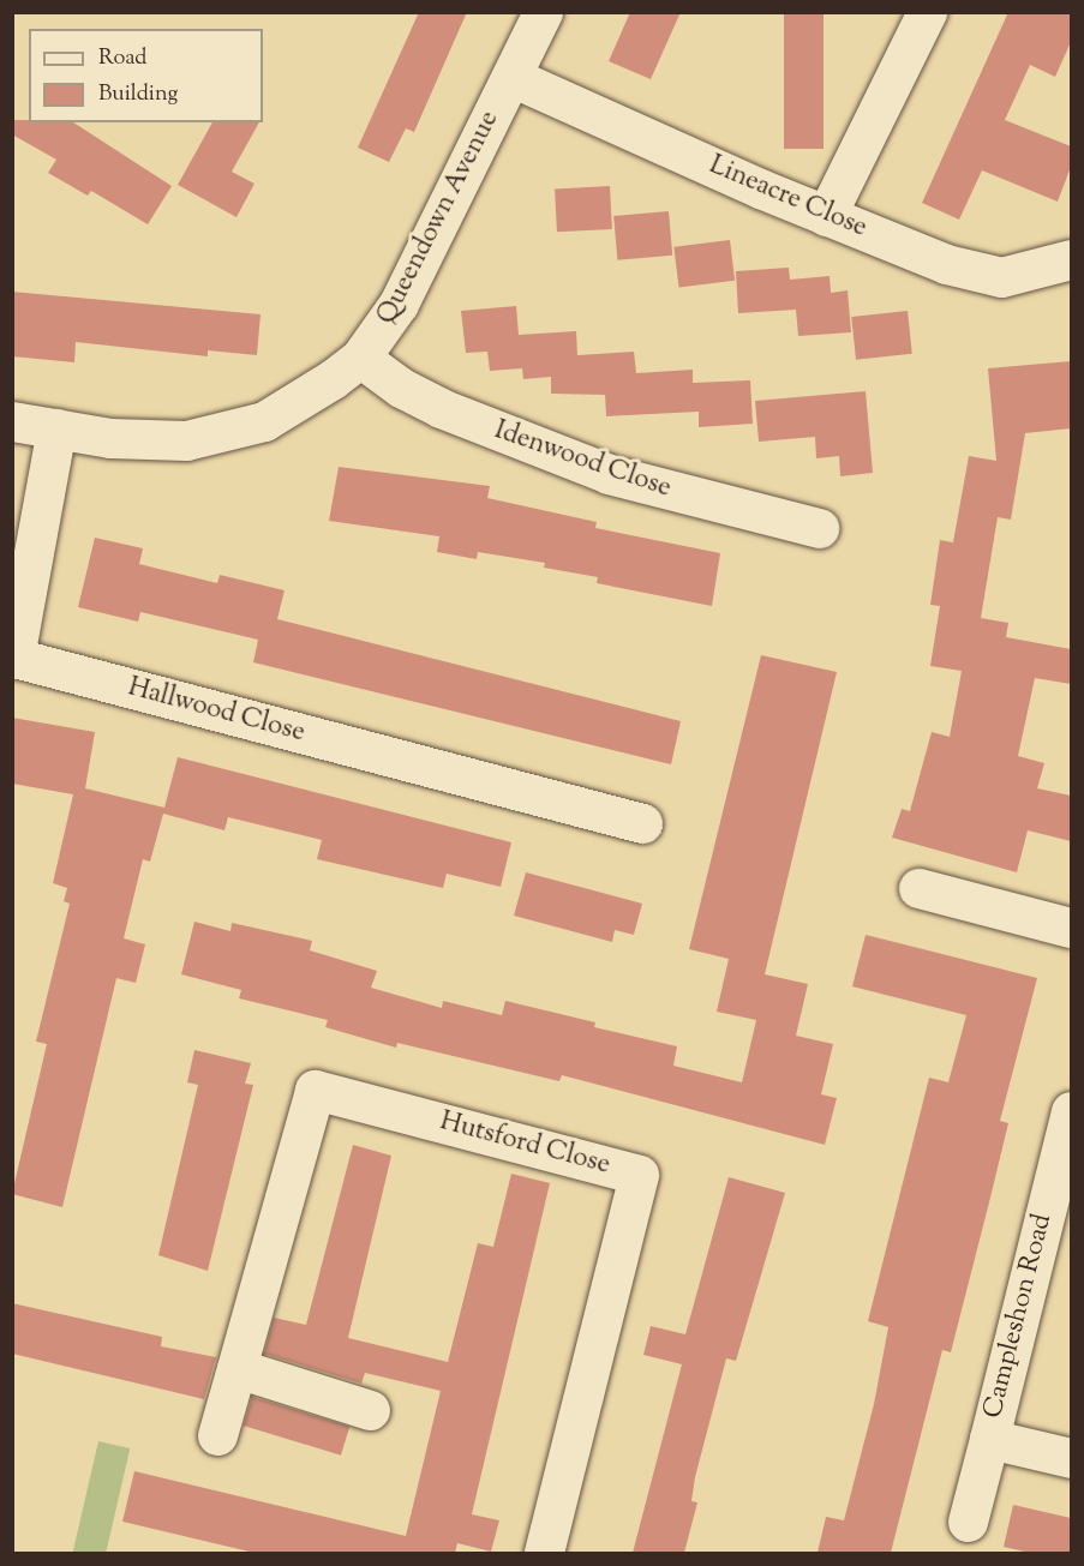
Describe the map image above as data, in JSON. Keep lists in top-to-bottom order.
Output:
{
  "streets": {
    "street": [
      "Lineacre Close",
      "Queendown Avenue",
      "Idenwood Close",
      "Hallwood Close",
      "Hutsford Close",
      "Campleshon Road"
    ]
  },
  "crossings": [
    ["Lineacre Close", "Queendown Avenue"],
    ["Queendown Avenue", "Idenwood Close"],
    ["Queendown Avenue", "Hallwood Close"]
  ],
  "legend": ["Road", "Building"]
}
